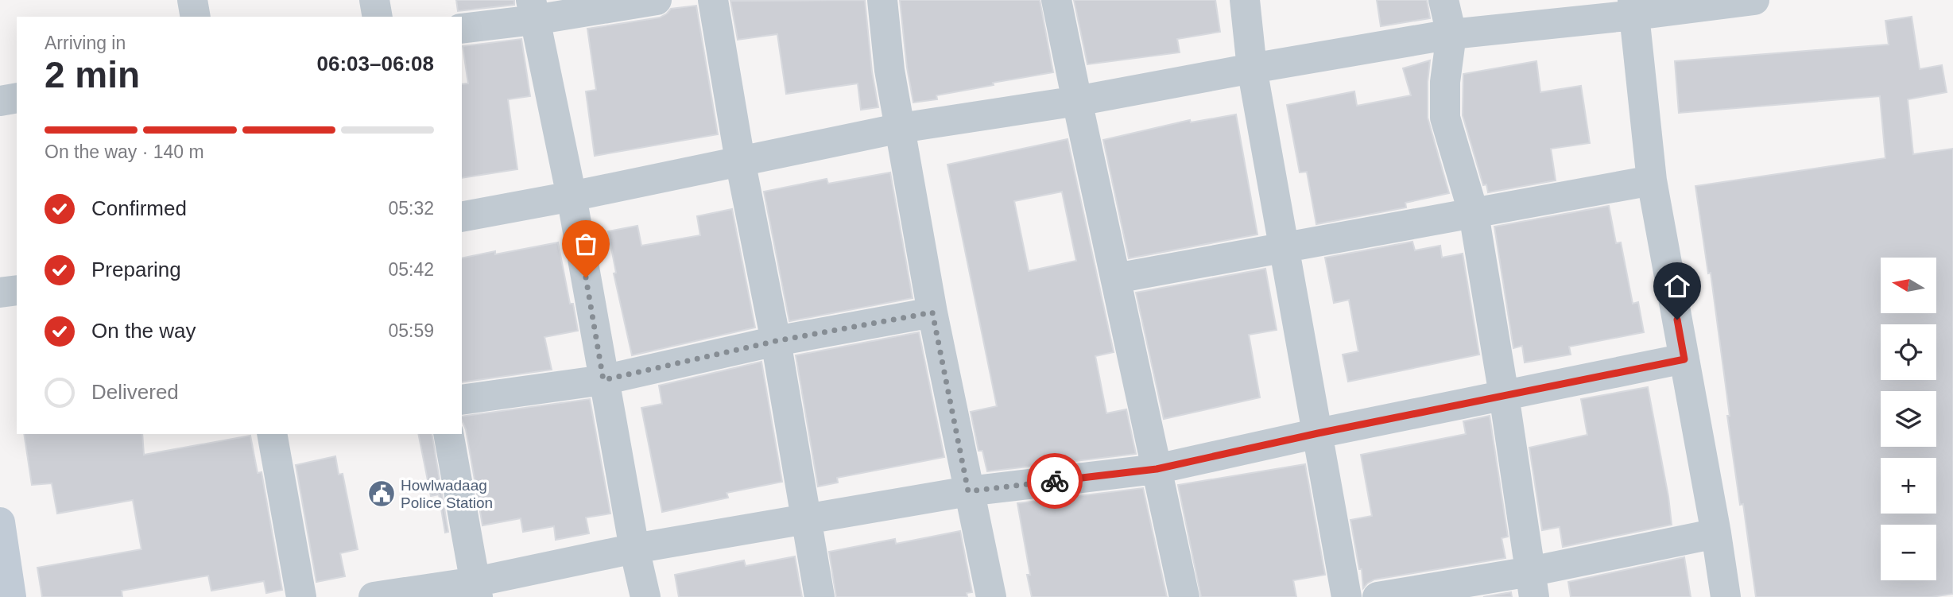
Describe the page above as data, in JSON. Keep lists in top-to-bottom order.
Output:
{
  "places": {
    "public building": ["Howlwadaag Police Station"]
  },
  "north": "left",
  "page": {
    "heading": ["2 min", "Arriving in", "06:03–06:08"],
    "bar": "On the way · 140 m",
    "list": [
      ["Confirmed", "05:32"],
      ["Preparing", "05:42"],
      ["On the way", "05:59"],
      "Delivered"
    ],
    "map_buttons": ["+", "−"]
  }
}
